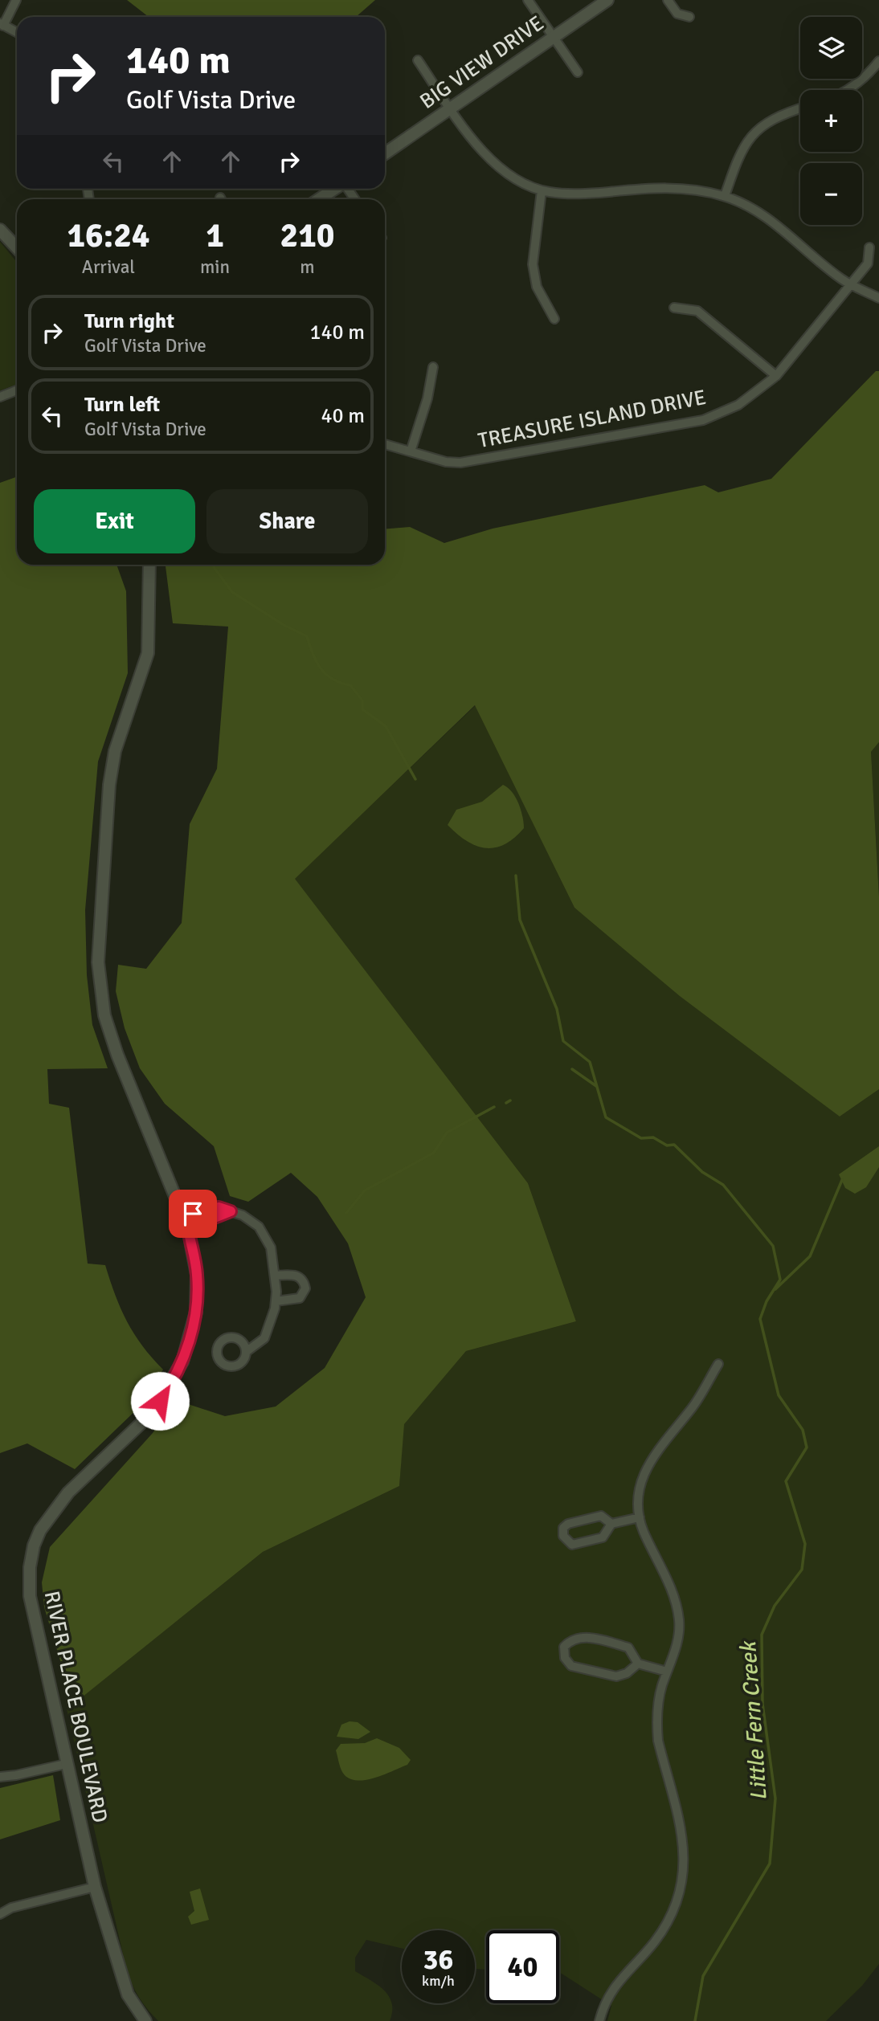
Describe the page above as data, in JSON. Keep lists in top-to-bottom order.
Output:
{
  "streets": {
    "street": ["BIG VIEW DRIVE", "TREASURE ISLAND DRIVE", "RIVER PLACE BOULEVARD"]
  },
  "water": ["Little Fern Creek"],
  "page": {
    "map_buttons": ["+", "−"],
    "turn": ["140 m", "Golf Vista Drive"],
    "eta": [
      "16:24",
      "Arrival",
      "1",
      "min",
      "210",
      "m"
    ],
    "list": [
      {
        "name": "Turn right",
        "note": "Golf Vista Drive",
        "value": "140 m"
      },
      {
        "name": "Turn left",
        "note": "Golf Vista Drive",
        "value": "40 m"
      }
    ],
    "buttons": ["Exit", "Share"],
    "speed": "36 km/h",
    "limit": "40"
  }
}
